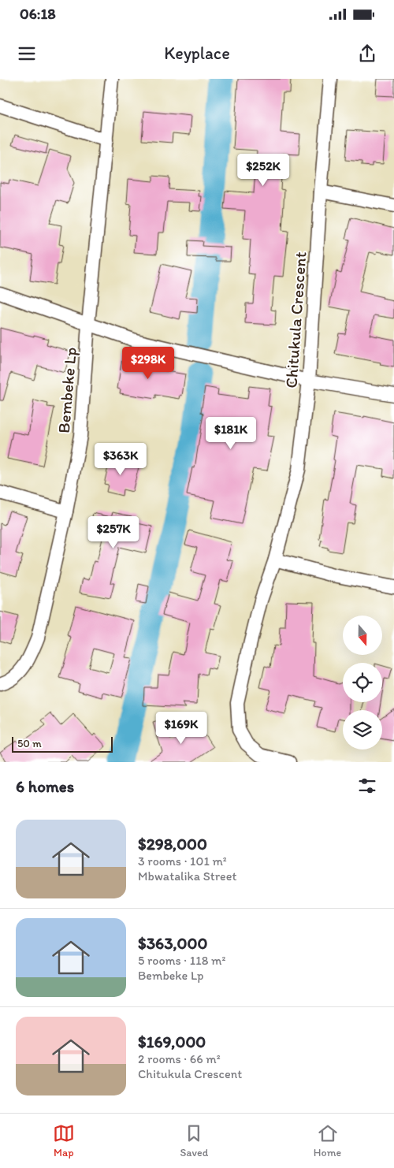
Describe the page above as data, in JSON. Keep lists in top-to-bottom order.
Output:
{
  "streets": {
    "street": ["Chitukula Crescent", "Bembeke Lp"]
  },
  "scale_bar": "50 m",
  "north": "bottom",
  "page": {
    "status": "06:18",
    "header": "Keyplace",
    "price": [
      "$252K",
      "$298K",
      "$181K",
      "$363K",
      "$257K",
      "$169K"
    ],
    "scale": "50 m",
    "heading": "6 homes",
    "list": [
      {
        "name": "$298,000",
        "note": "3 rooms · 101 m² · Mbwatalika Street"
      },
      {
        "name": "$363,000",
        "note": "5 rooms · 118 m² · Bembeke Lp"
      },
      {
        "name": "$169,000",
        "note": "2 rooms · 66 m² · Chitukula Crescent"
      }
    ],
    "tabs": ["Map", "Saved", "Home"]
  }
}
